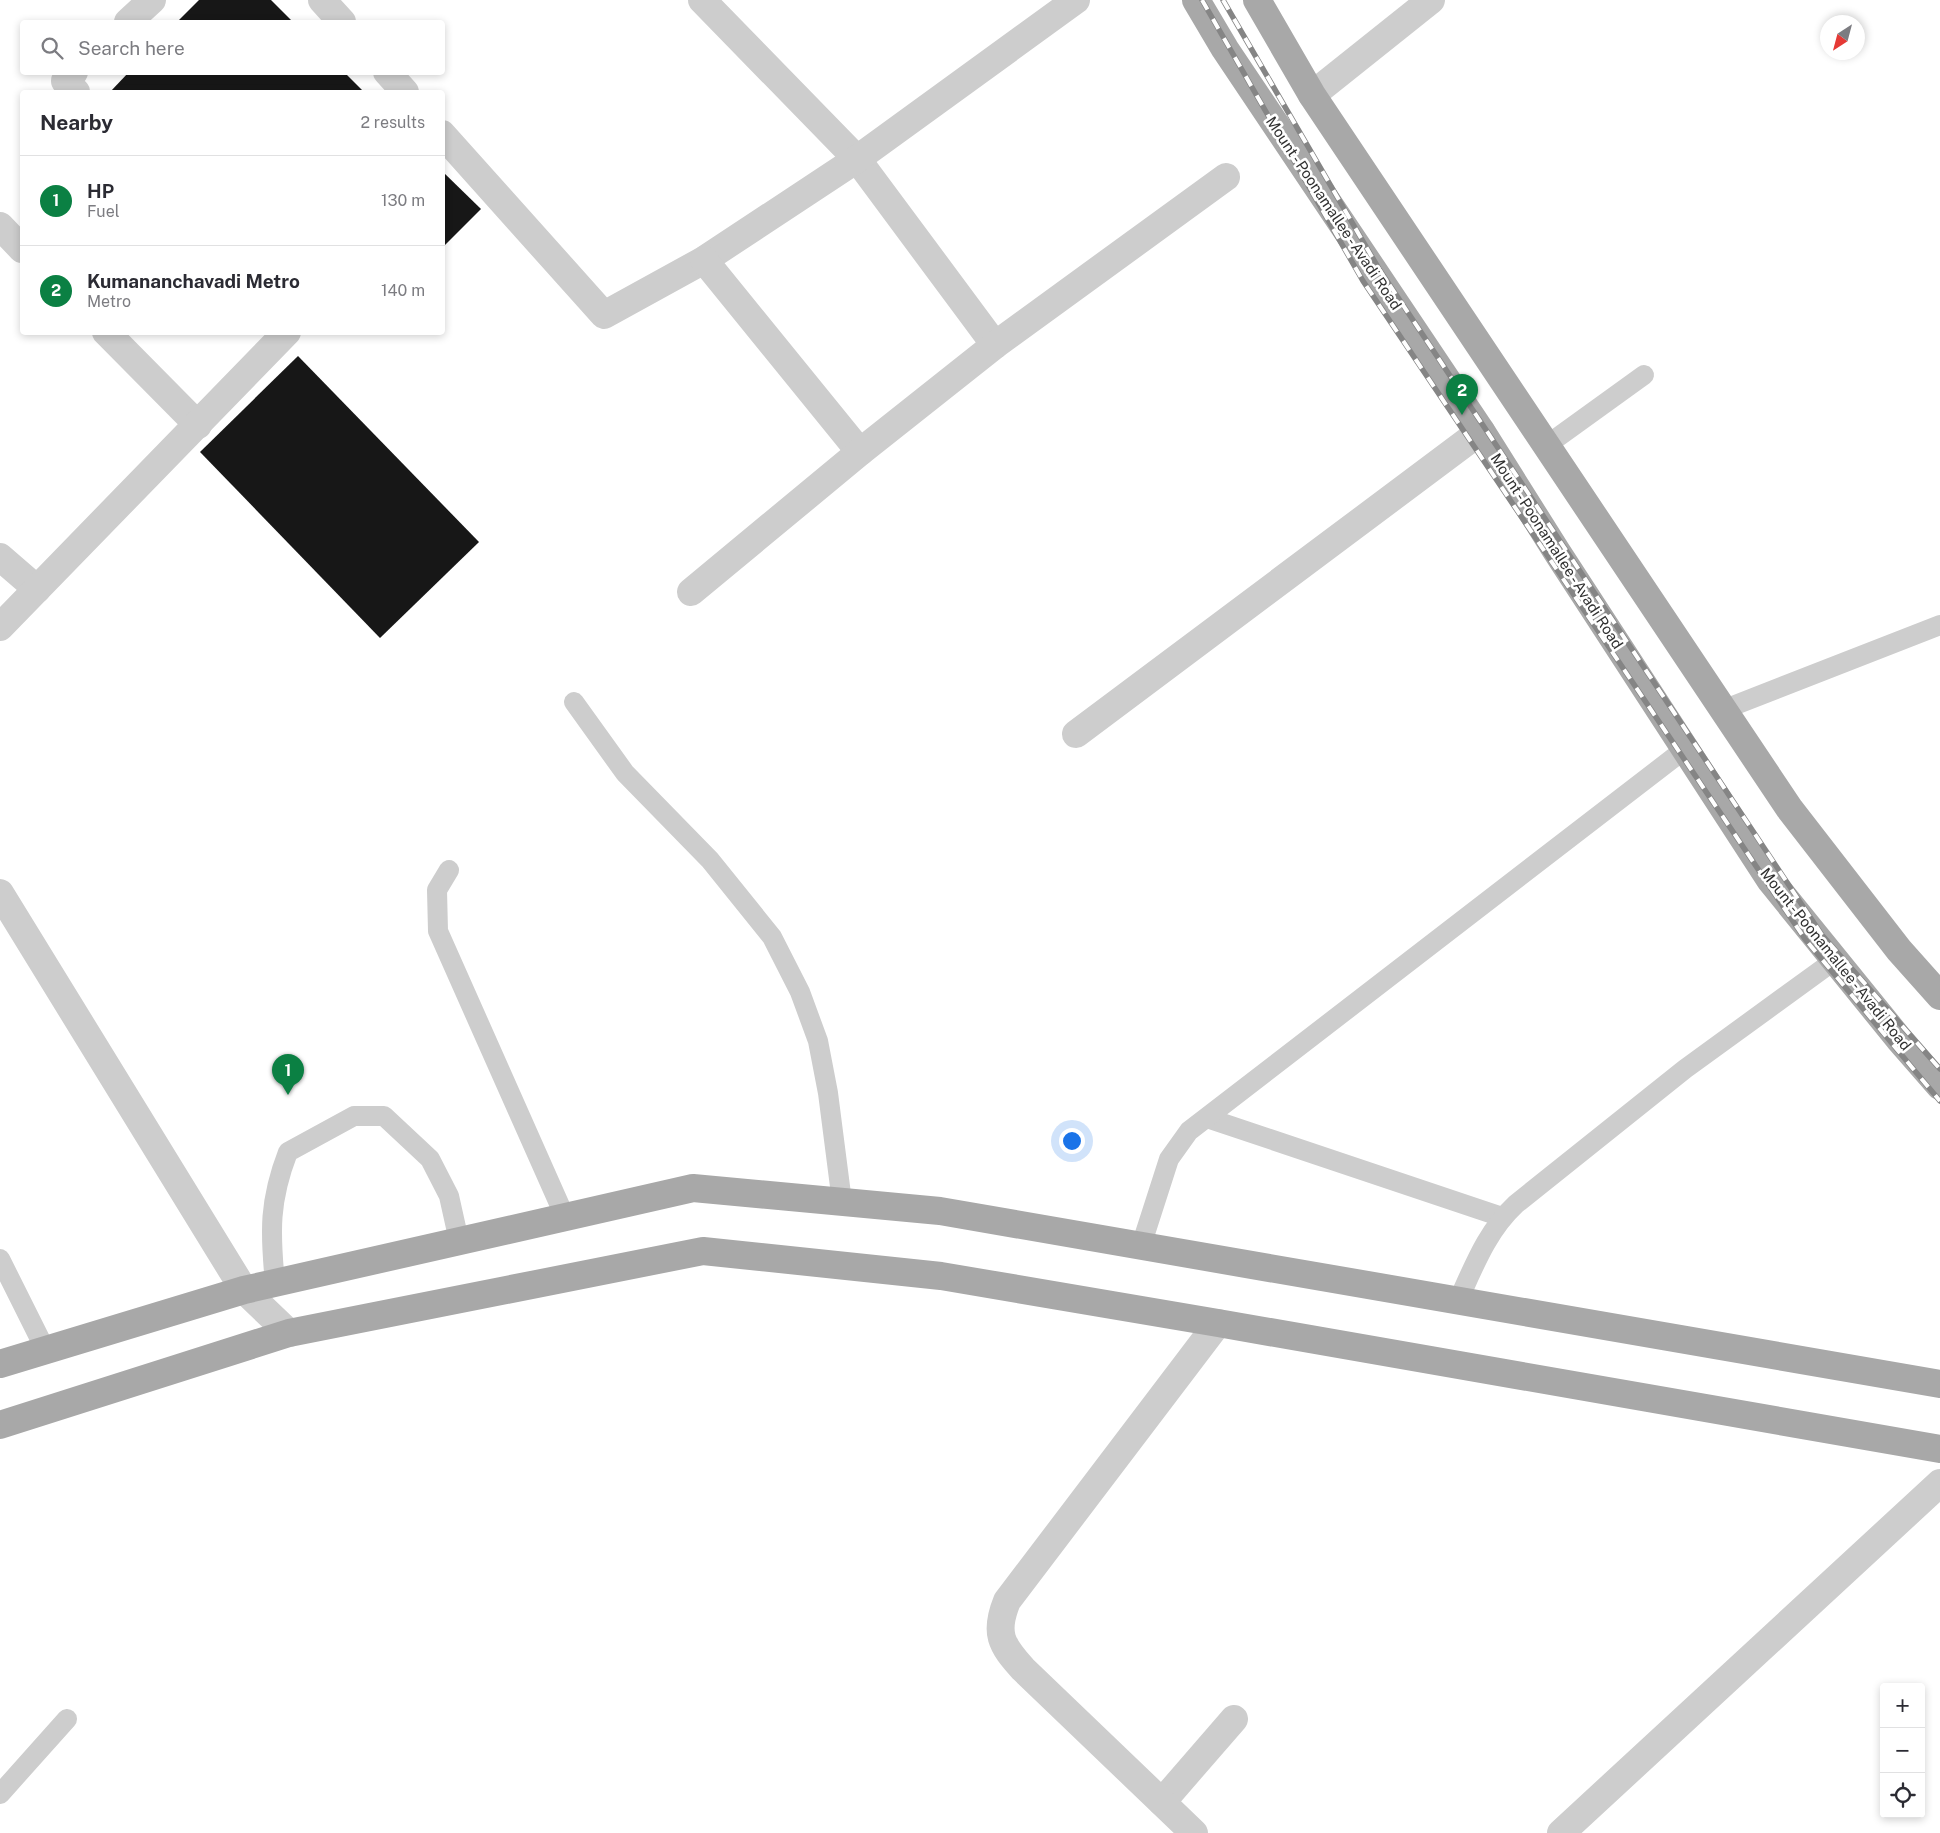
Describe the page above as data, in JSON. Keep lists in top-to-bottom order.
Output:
{
  "streets": {
    "main road": ["Mount - Poonamallee - Avadi Road"]
  },
  "north": "bottom left",
  "page": {
    "search": "Search here",
    "heading": ["Nearby", "2 results"],
    "list": [
      {
        "mark": "1",
        "name": "HP",
        "note": "Fuel",
        "value": "130 m"
      },
      {
        "mark": "2",
        "name": "Kumananchavadi Metro",
        "note": "Metro",
        "value": "140 m"
      }
    ],
    "pins": ["2", "1"],
    "map_buttons": ["+", "−"]
  }
}
